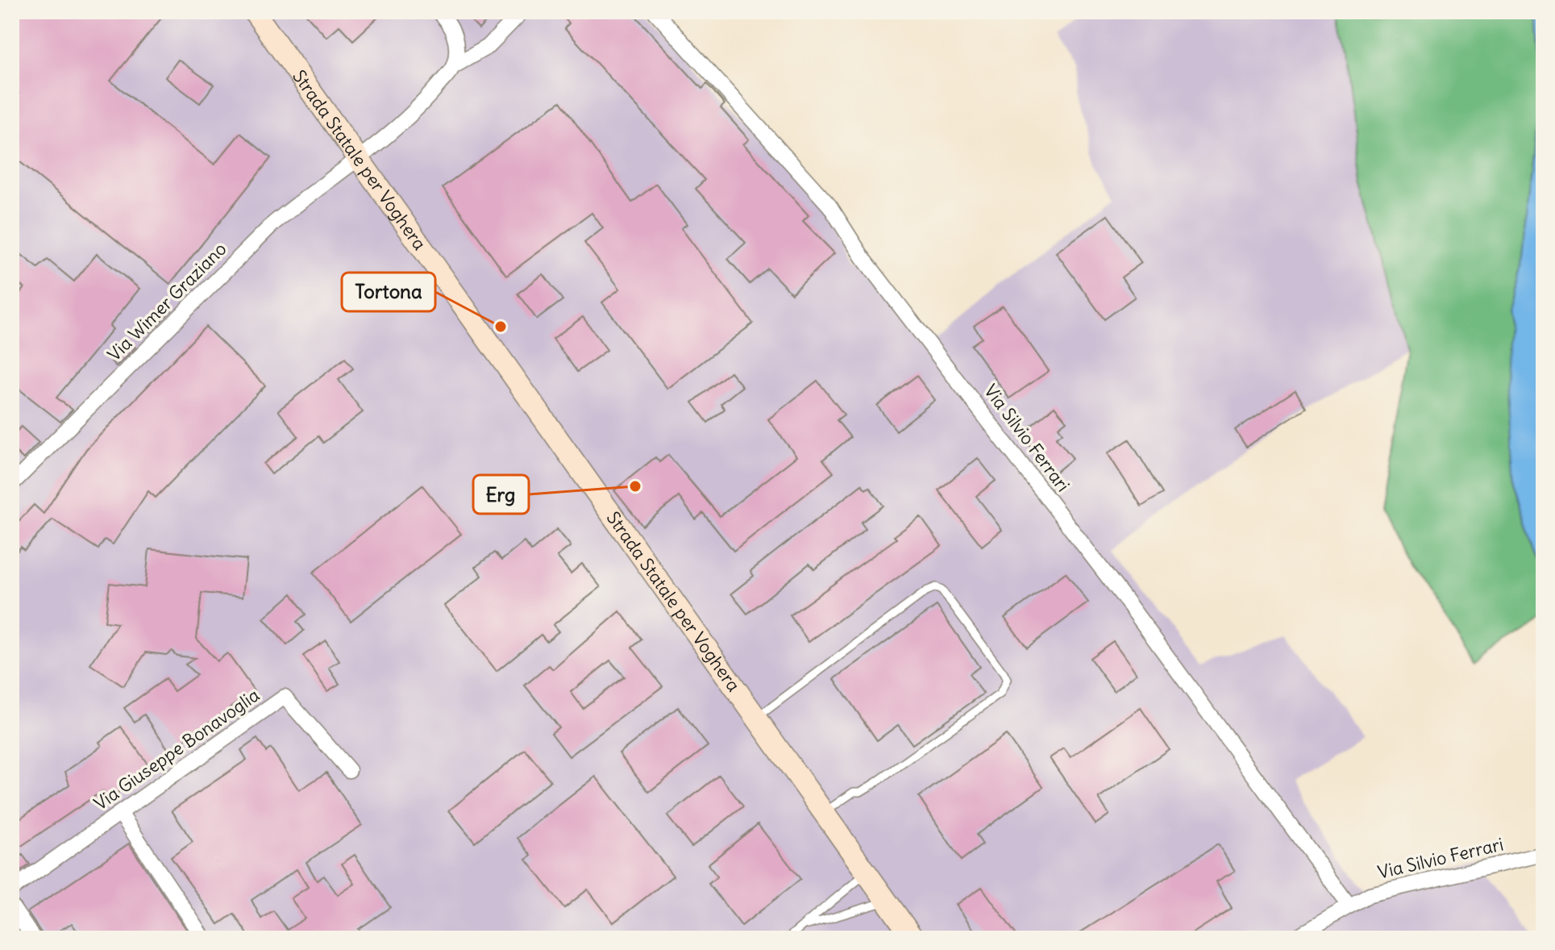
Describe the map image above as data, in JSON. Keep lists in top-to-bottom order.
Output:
{
  "streets": {
    "main road": ["Strada Statale per Voghera"],
    "street": ["Via Wimer Graziano", "Via Silvio Ferrari", "Via Giuseppe Bonavoglia"]
  },
  "crossings": [
    ["Strada Statale per Voghera", "Via Wimer Graziano"]
  ],
  "places": ["Tortona", "Erg"]
}
